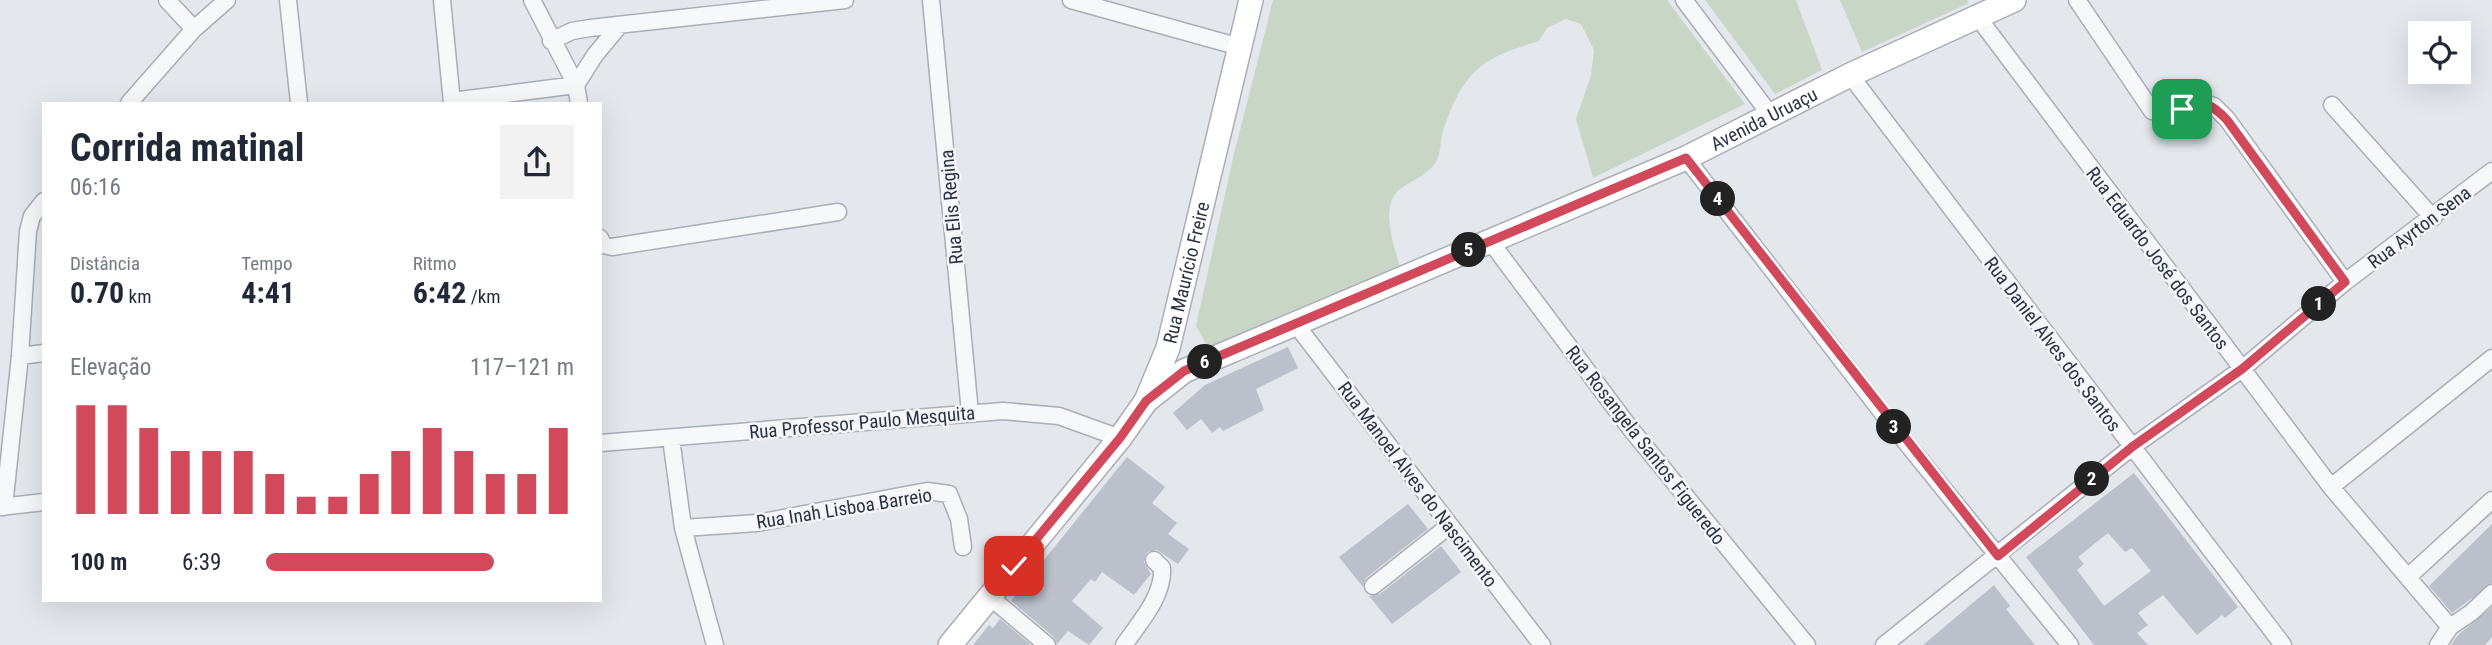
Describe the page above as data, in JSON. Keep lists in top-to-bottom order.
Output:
{
  "streets": {
    "street": [
      "Avenida Uruaçu",
      "Rua Elis Regina",
      "Rua Ayrton Sena",
      "Rua Eduardo José dos Santos",
      "Rua Maurício Freire",
      "Rua Daniel Alves dos Santos",
      "Rua Professor Paulo Mesquita",
      "Rua Rosangela Santos Figueredo",
      "Rua Manoel Alves do Nascimento",
      "Rua Inah Lisboa Barreio"
    ]
  },
  "crossings": [
    ["Avenida Uruaçu", "Rua Eduardo José dos Santos"],
    ["Avenida Uruaçu", "Rua Maurício Freire"],
    ["Avenida Uruaçu", "Rua Daniel Alves dos Santos"],
    ["Avenida Uruaçu", "Rua Rosangela Santos Figueredo"],
    ["Avenida Uruaçu", "Rua Manoel Alves do Nascimento"],
    ["Rua Elis Regina", "Rua Professor Paulo Mesquita"],
    ["Rua Ayrton Sena", "Rua Eduardo José dos Santos"],
    ["Rua Ayrton Sena", "Rua Daniel Alves dos Santos"],
    ["Rua Maurício Freire", "Rua Professor Paulo Mesquita"]
  ],
  "page": {
    "heading": ["Corrida matinal", "06:16"],
    "pins": [
      "4",
      "5",
      "1",
      "6",
      "3",
      "2"
    ],
    "stats": [
      ["Distância", "0.70 km"],
      ["Tempo", "4:41"],
      ["Ritmo", "6:42 /km"]
    ],
    "chart": ["Elevação", "117–121 m"],
    "list": [
      {
        "name": "100 m",
        "note": "6:39"
      }
    ]
  }
}
